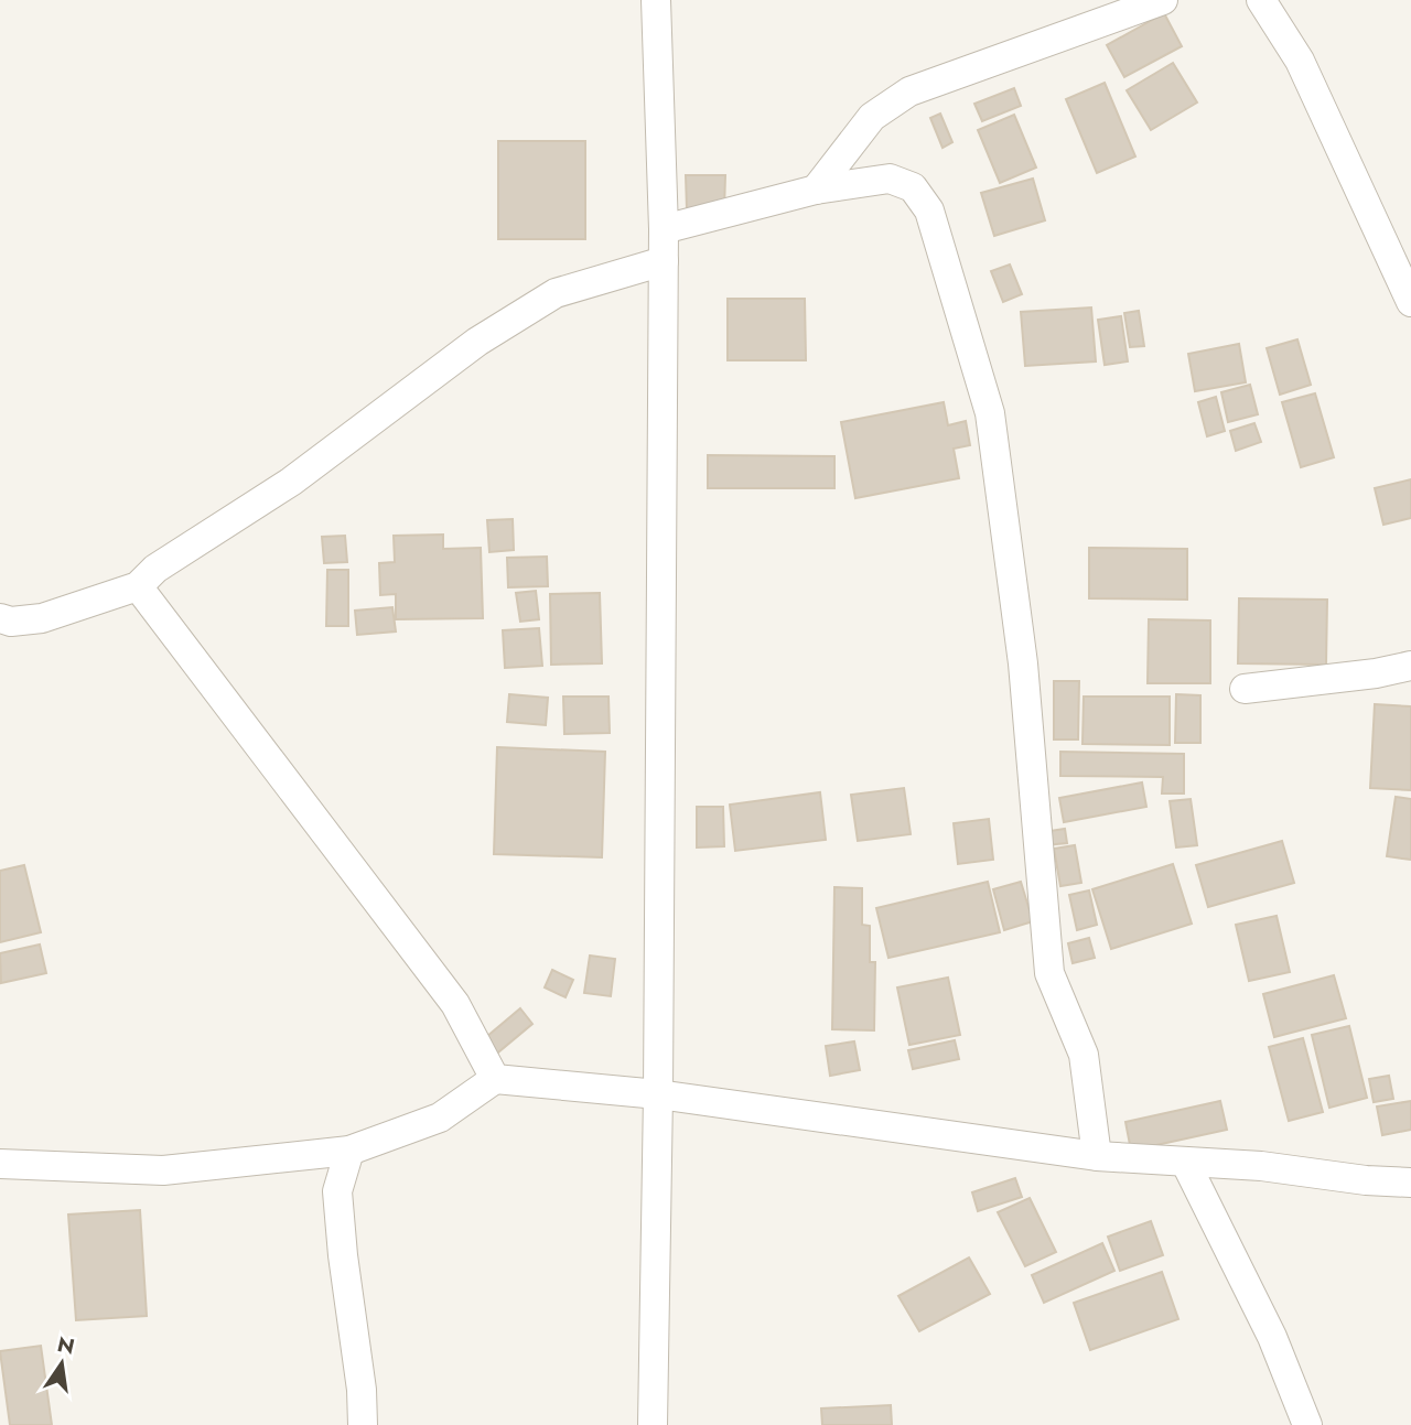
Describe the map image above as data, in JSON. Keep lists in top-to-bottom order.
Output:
{
  "north": "top"
}
